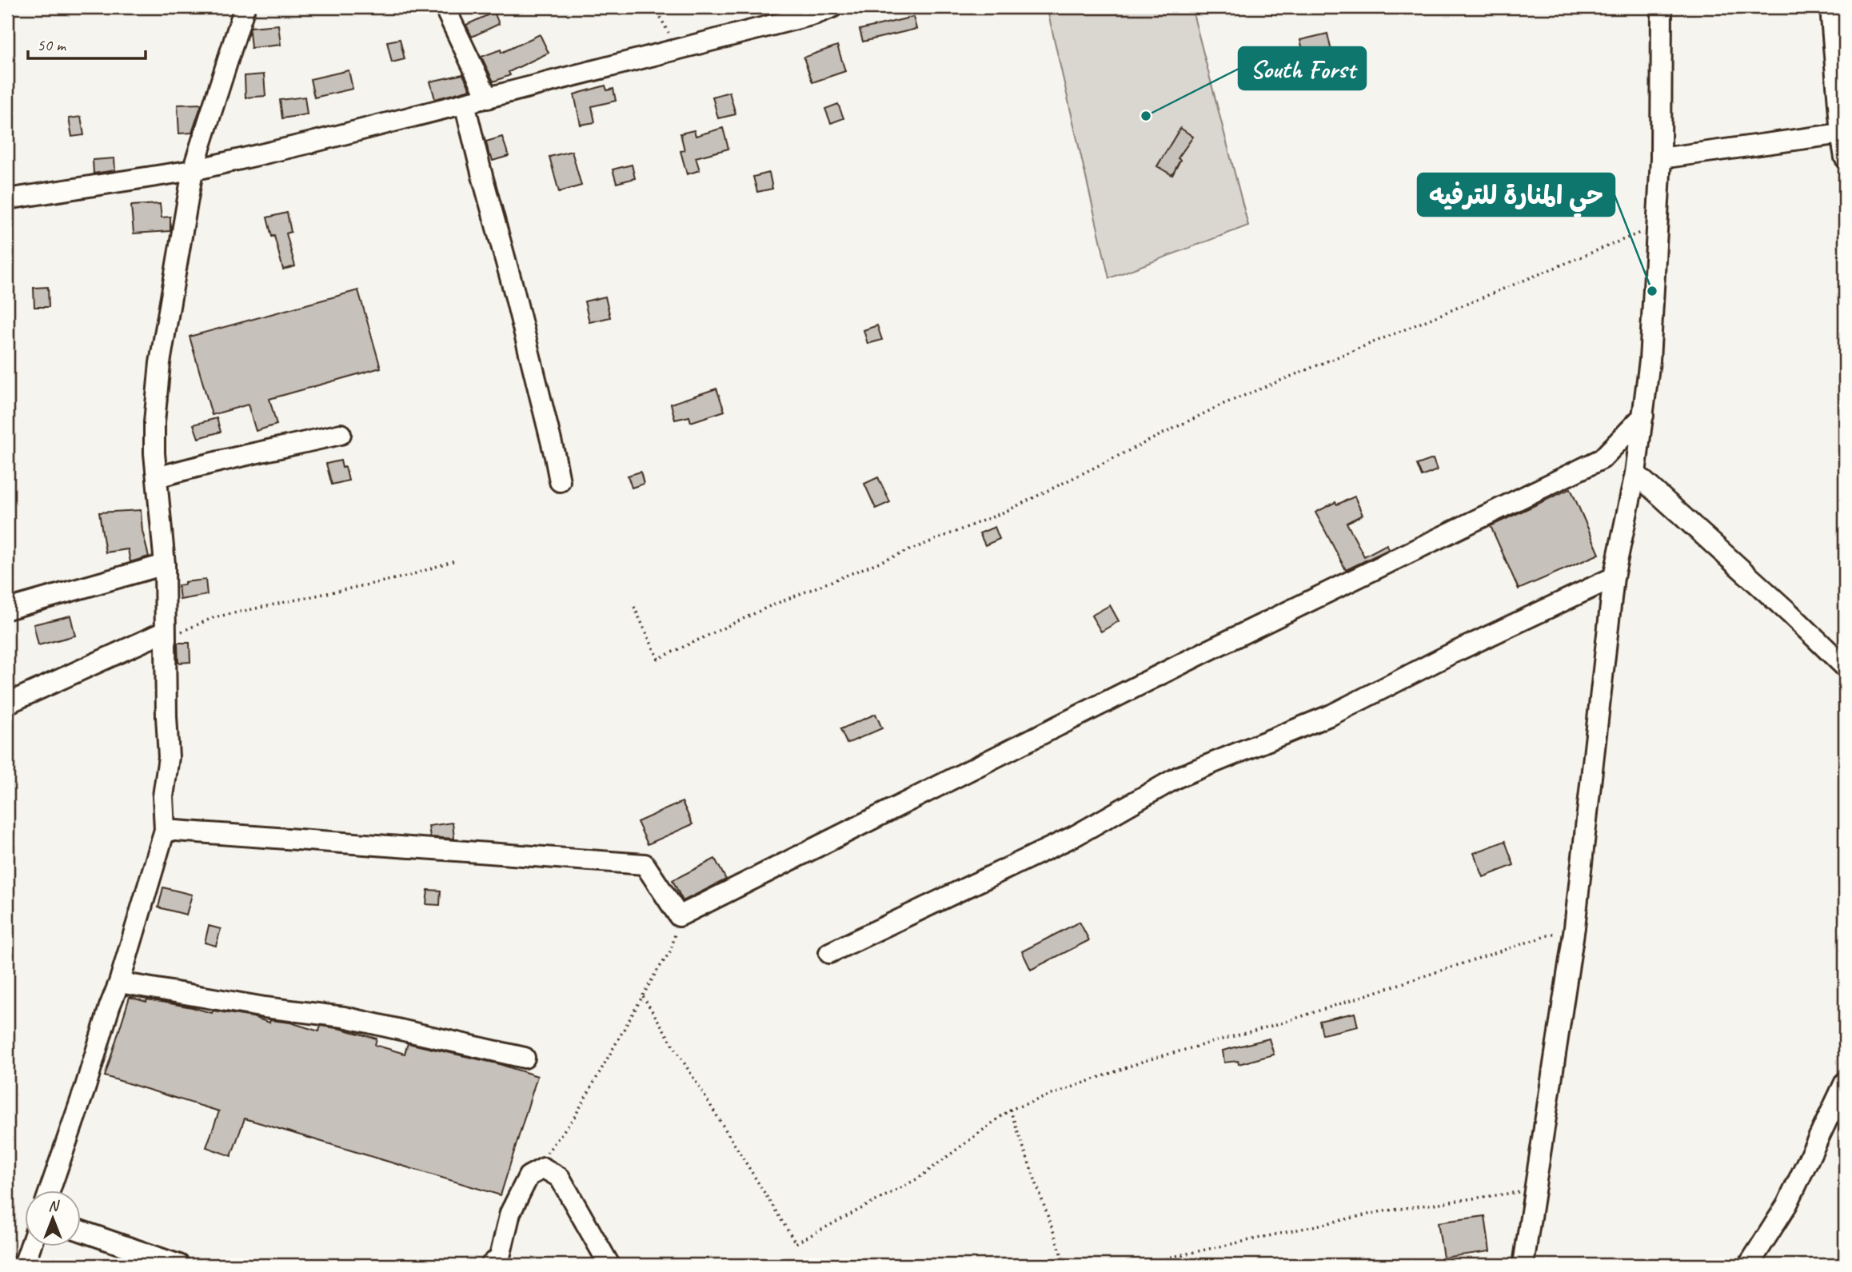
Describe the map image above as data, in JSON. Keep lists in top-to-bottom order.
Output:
{
  "places": ["South Forst", "حي المنارة للترفيه"],
  "scale_bar": "50 m",
  "north": "top"
}
